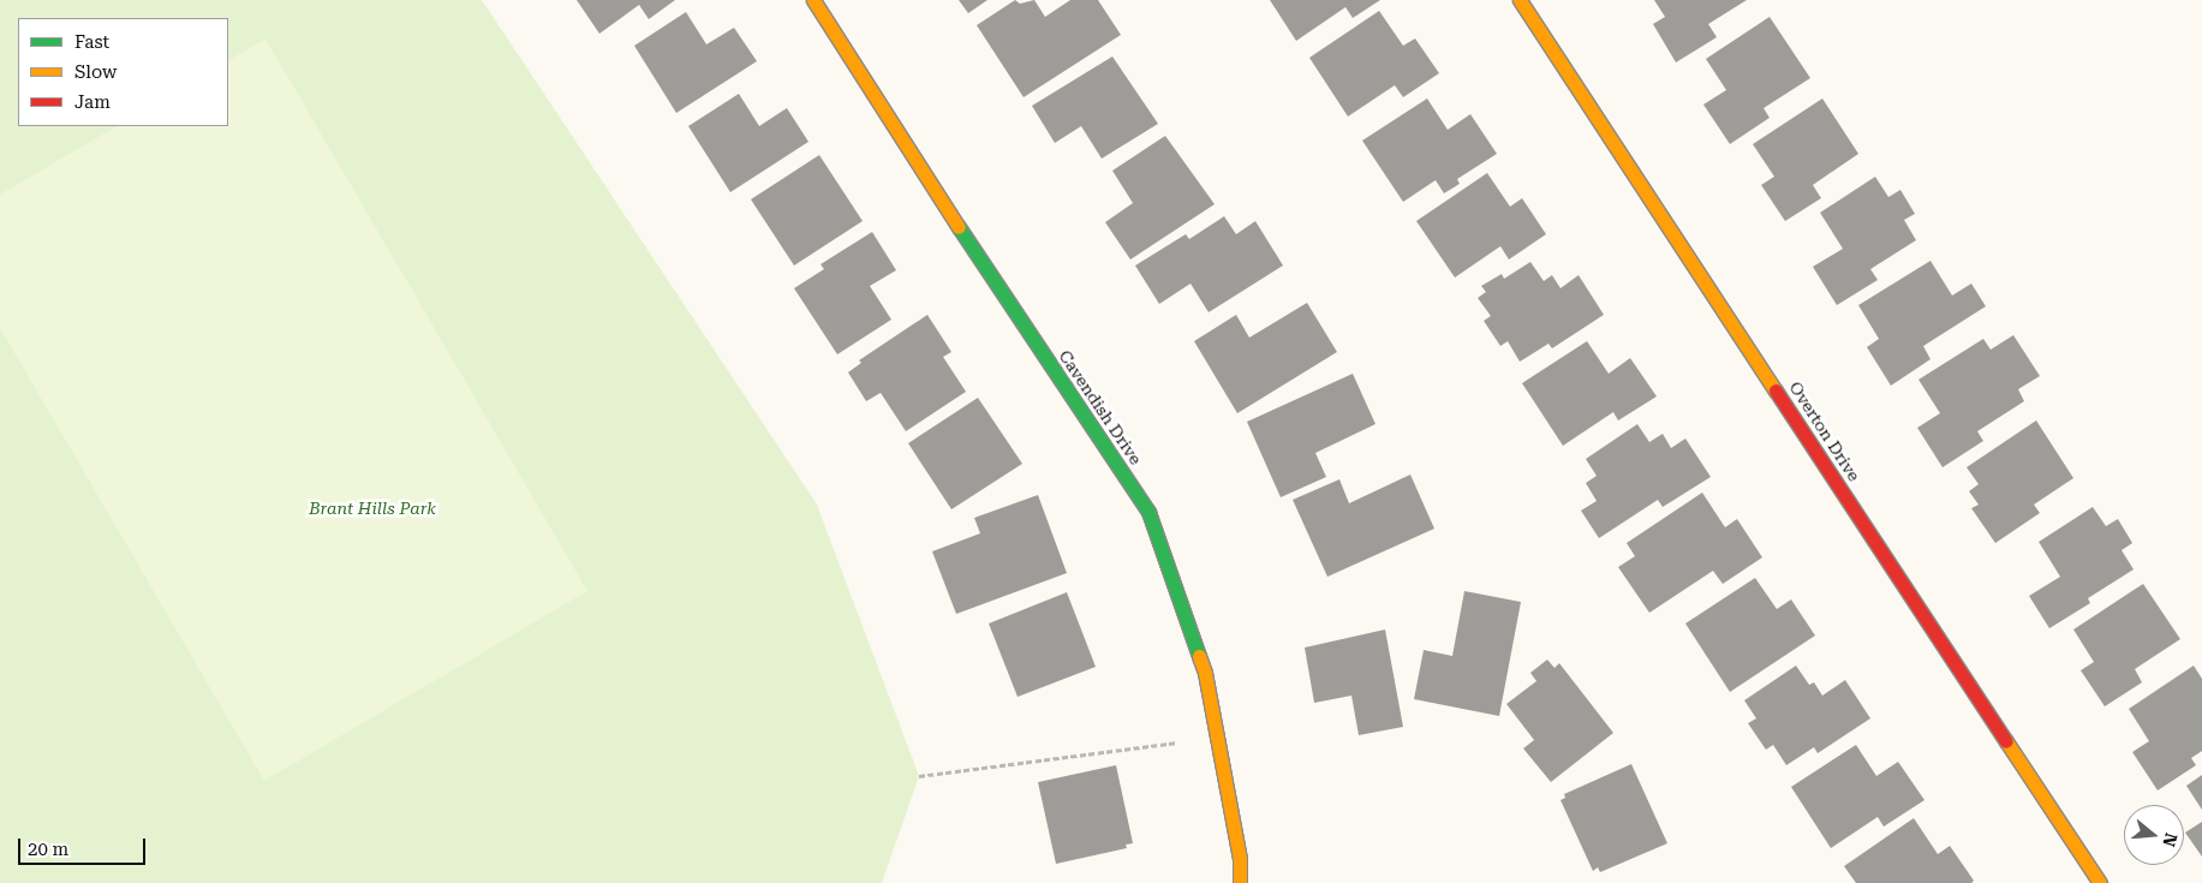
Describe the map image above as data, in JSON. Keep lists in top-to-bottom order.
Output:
{
  "streets": {
    "street": ["Cavendish Drive", "Overton Drive"]
  },
  "parks": ["Brant Hills Park"],
  "legend": ["Fast", "Slow", "Jam"],
  "scale_bar": "20 m",
  "north": "right"
}
